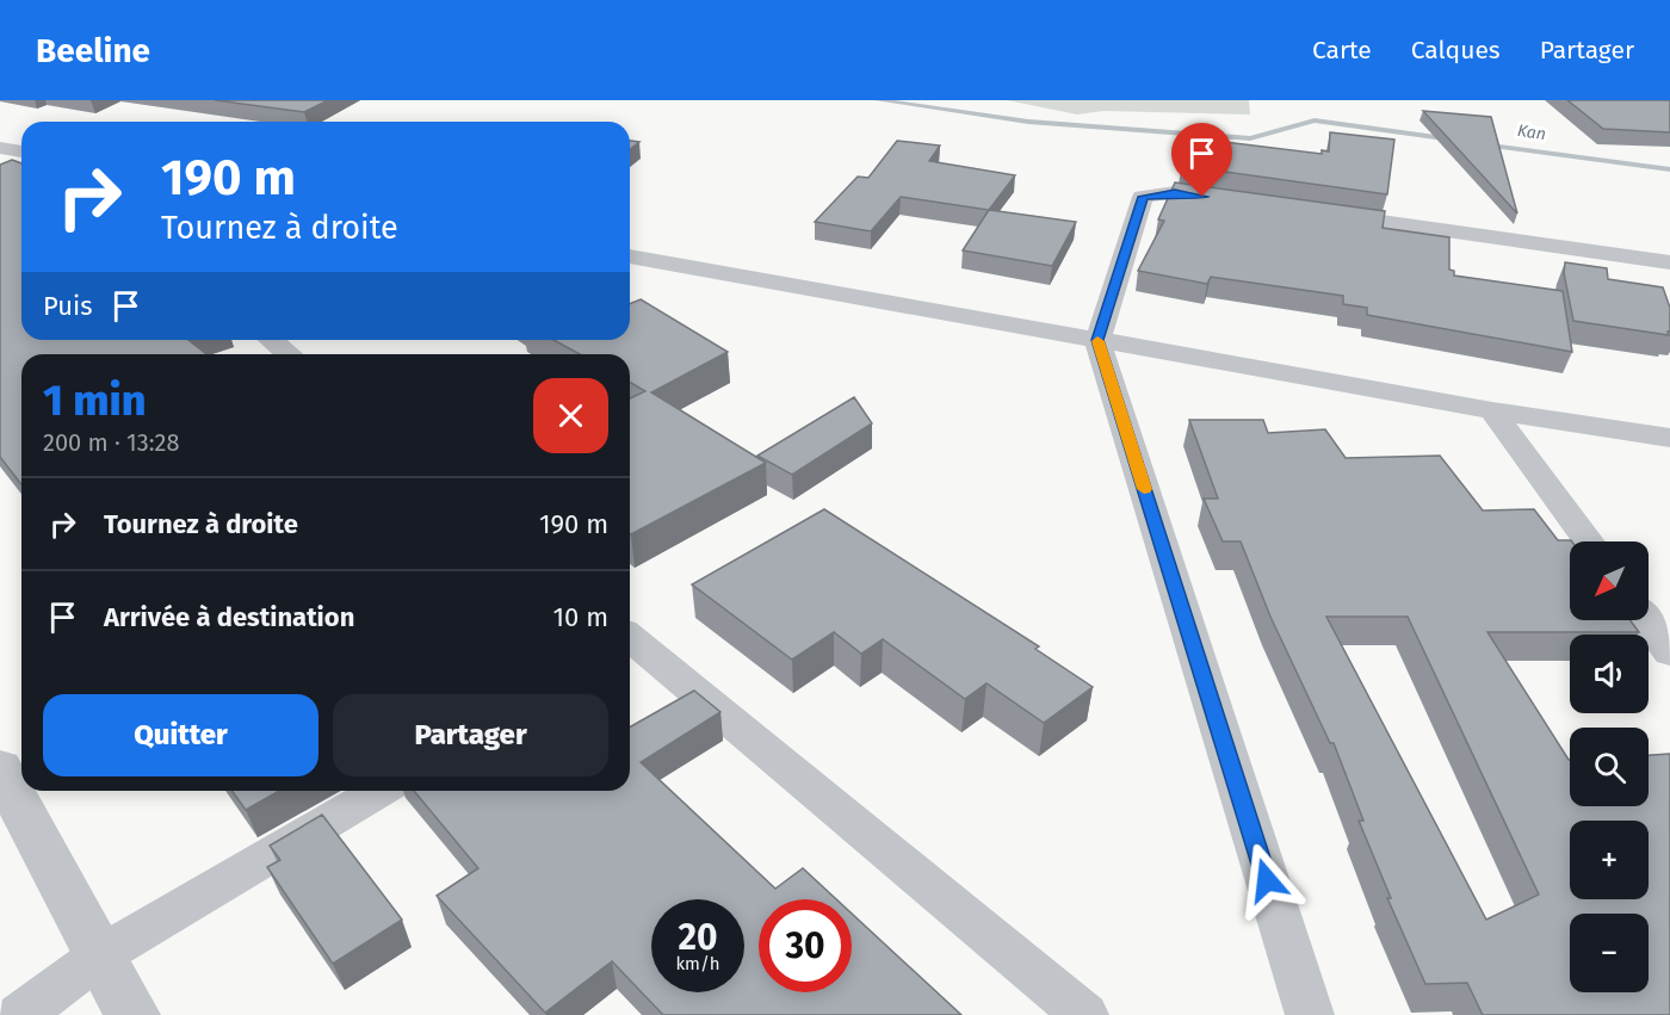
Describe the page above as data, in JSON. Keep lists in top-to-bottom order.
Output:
{
  "water": ["Kan"],
  "north": "bottom left",
  "page": {
    "header": "Beeline",
    "nav": ["Carte", "Calques", "Partager"],
    "turn": ["190 m", "Tournez à droite"],
    "then": "Puis",
    "heading": ["1 min", "200 m · 13:28"],
    "list": [
      {
        "name": "Tournez à droite",
        "value": "190 m"
      },
      {
        "name": "Arrivée à destination",
        "value": "10 m"
      }
    ],
    "map_buttons": ["+", "−"],
    "buttons": ["Quitter", "Partager"],
    "speed": "20 km/h",
    "limit": "30"
  }
}
